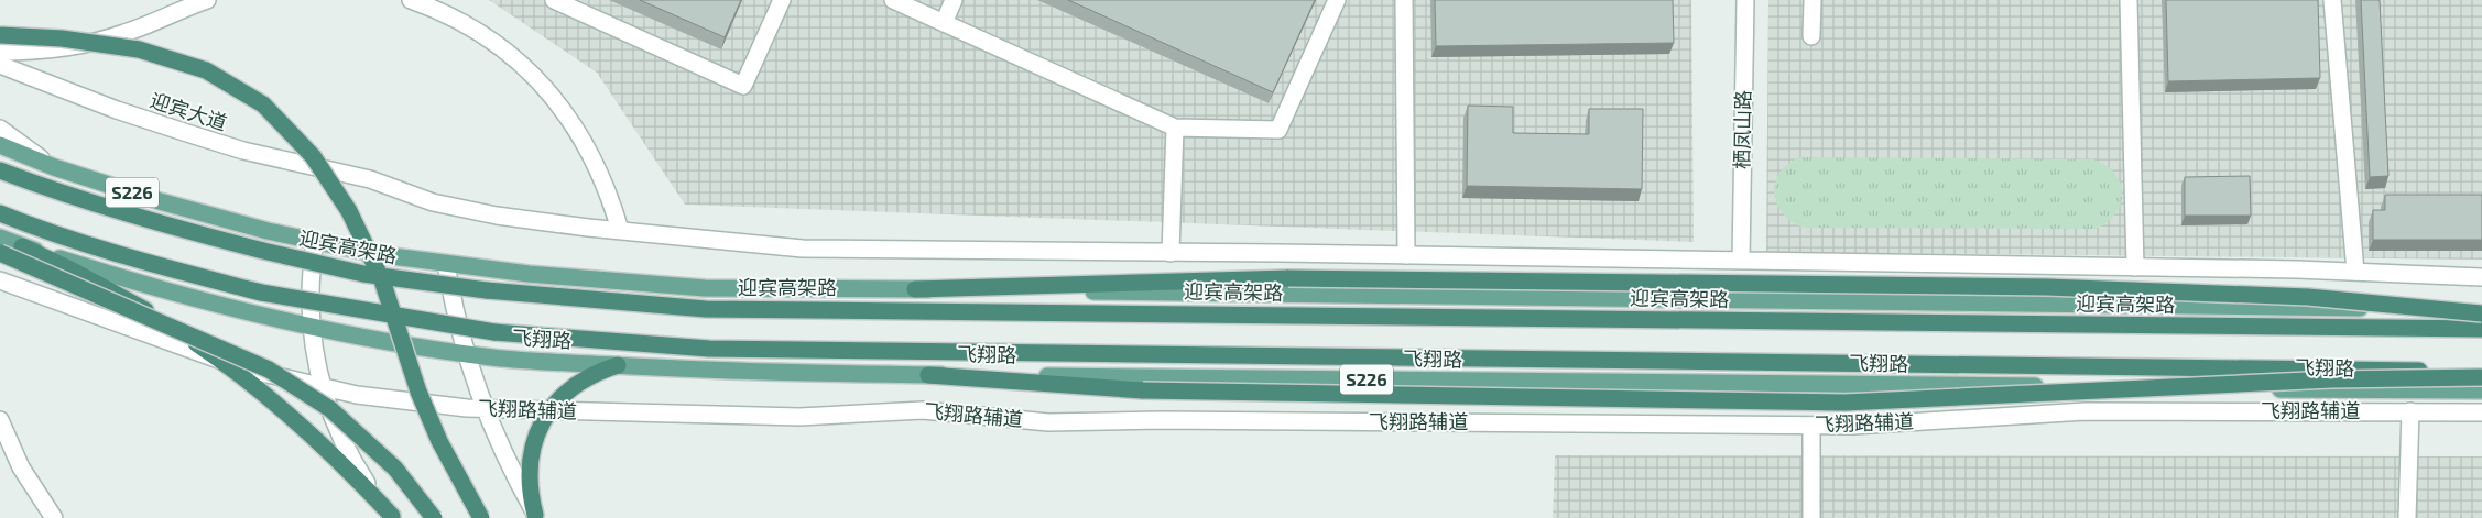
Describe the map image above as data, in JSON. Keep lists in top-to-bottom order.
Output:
{
  "streets": {
    "highway": ["迎宾高架路"],
    "main road": ["S226", "飞翔路"],
    "street": ["迎宾大道", "栖凤山路", "飞翔路辅道"]
  },
  "crossings": [
    ["S226", "飞翔路"]
  ]
}
